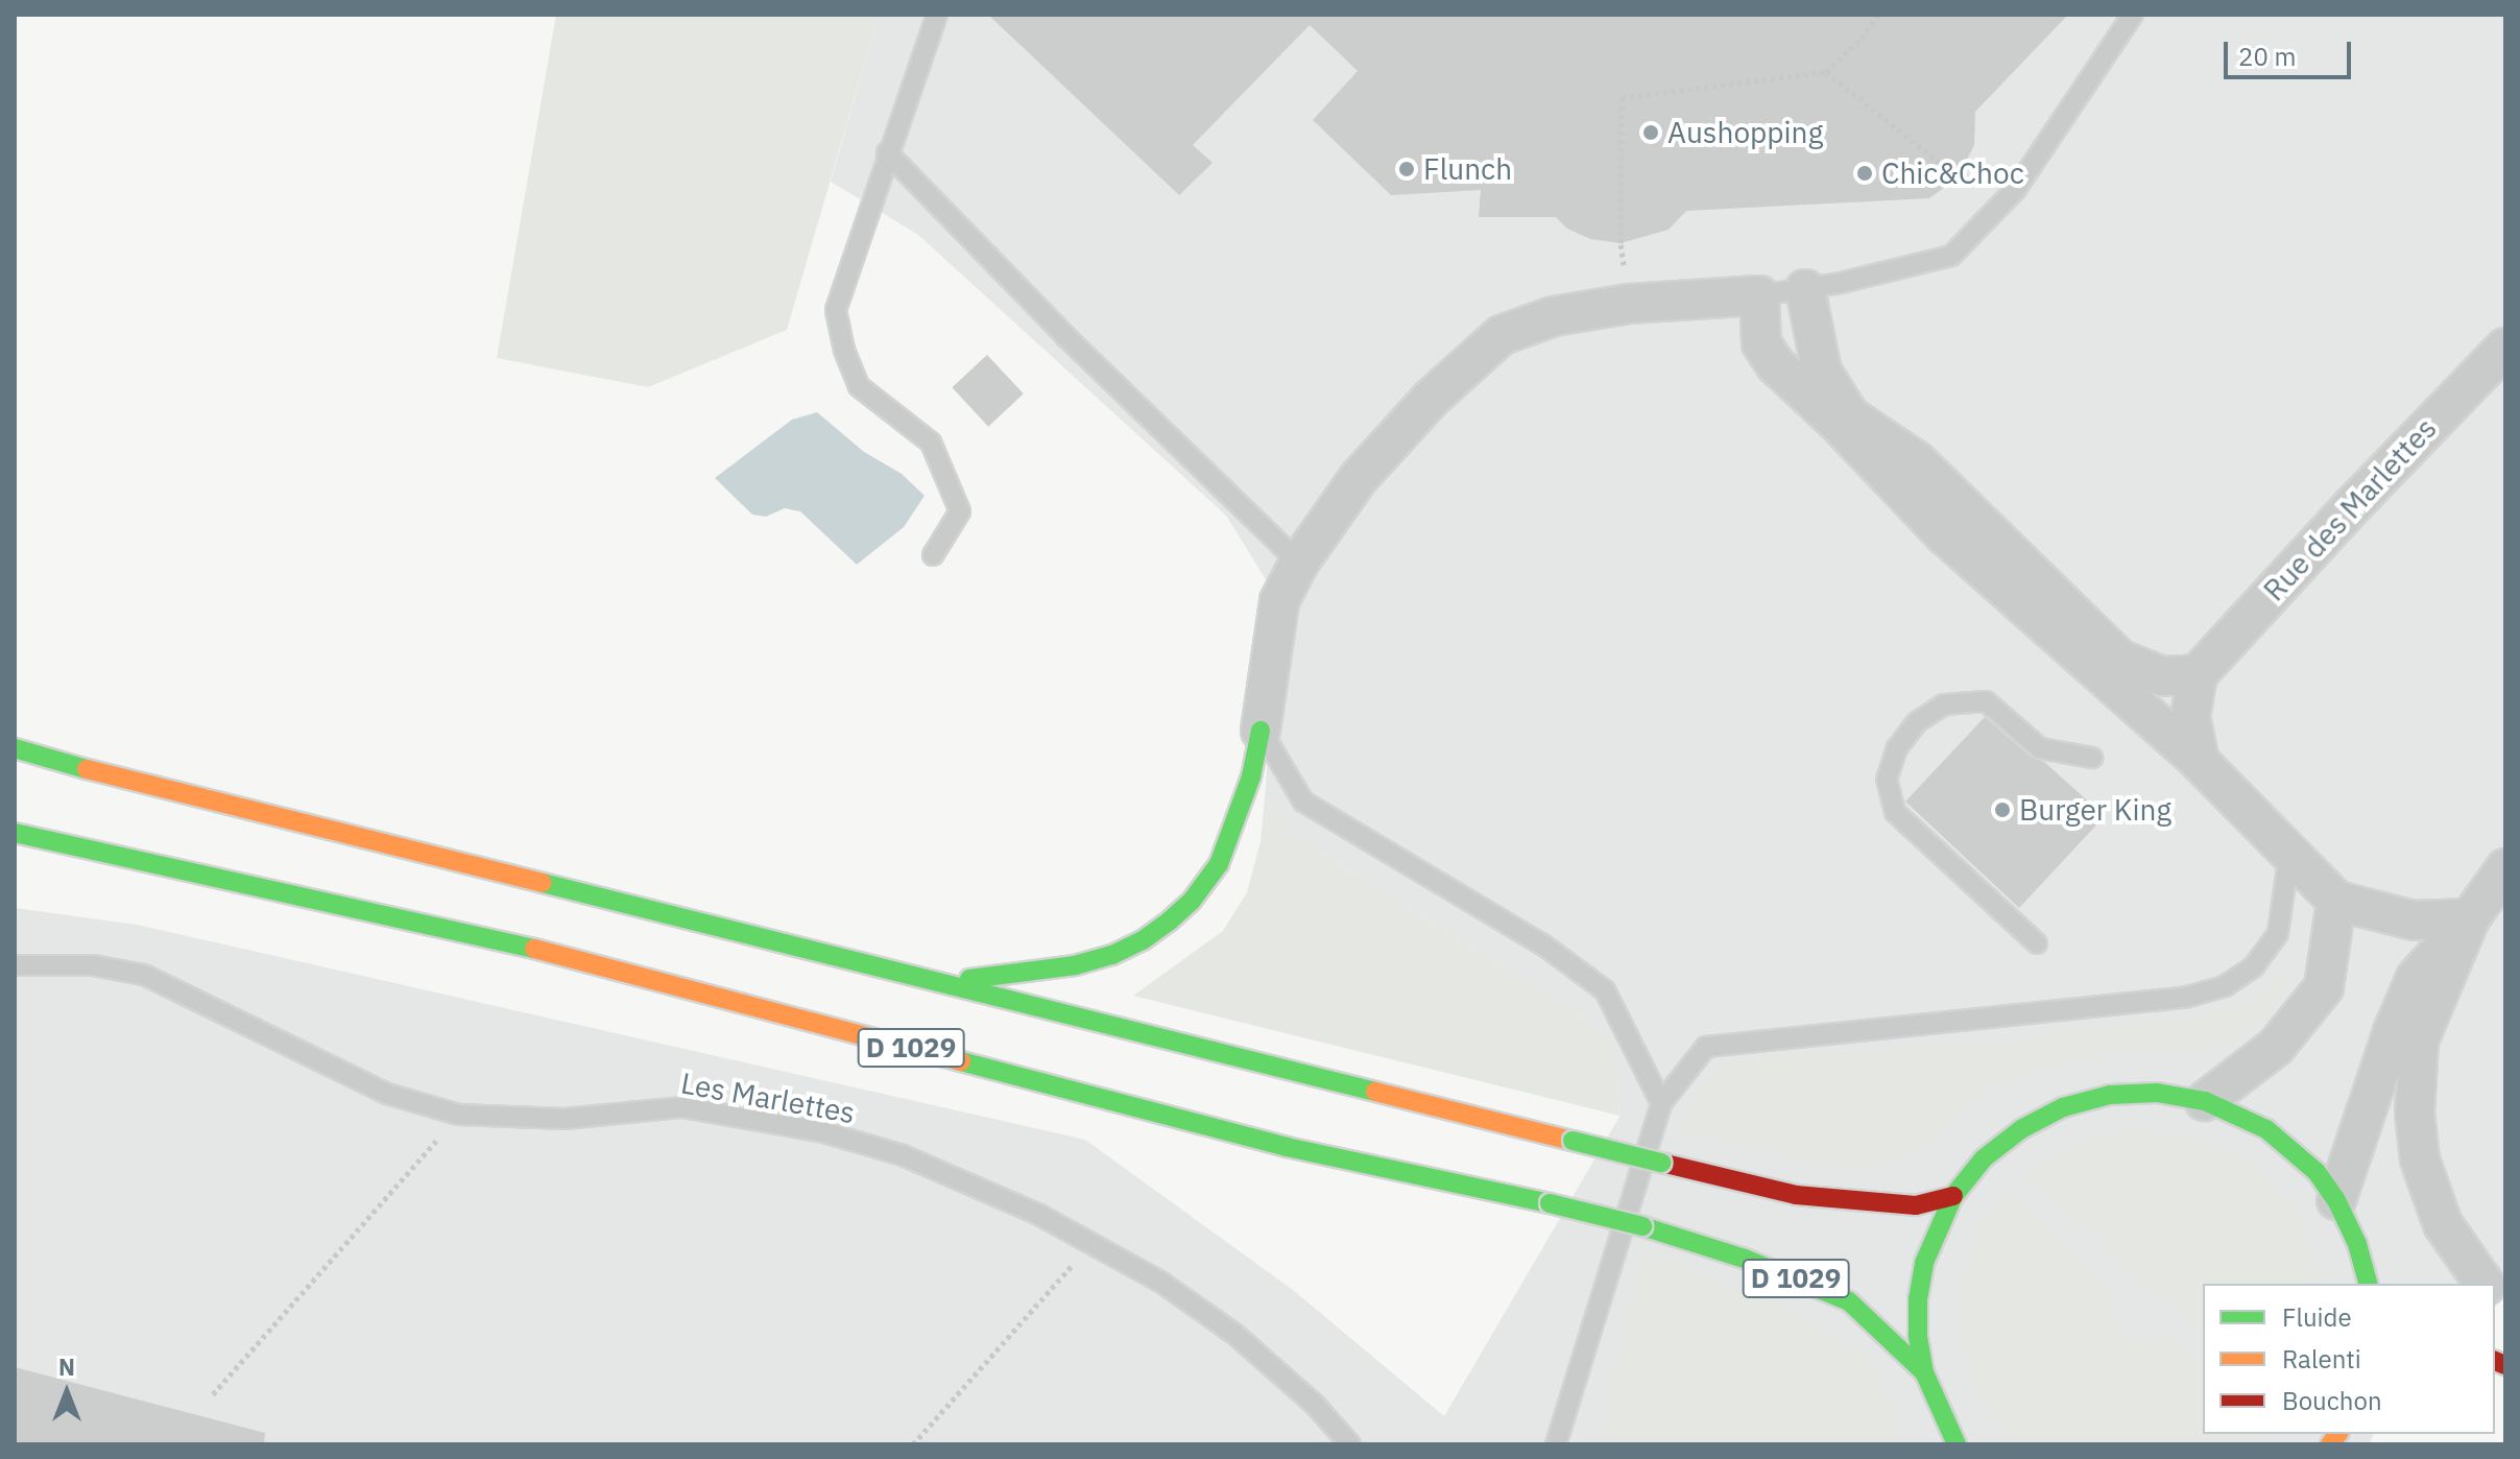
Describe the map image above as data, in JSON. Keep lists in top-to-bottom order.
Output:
{
  "streets": {
    "main road": ["D 1029"],
    "street": ["Rue des Marlettes"],
    "lane": ["Les Marlettes"]
  },
  "places": [
    "Aushopping",
    "Flunch",
    "Chic&Choc",
    "Burger King"
  ],
  "legend": ["Fluide", "Ralenti", "Bouchon"],
  "scale_bar": "20 m",
  "north": "top"
}
